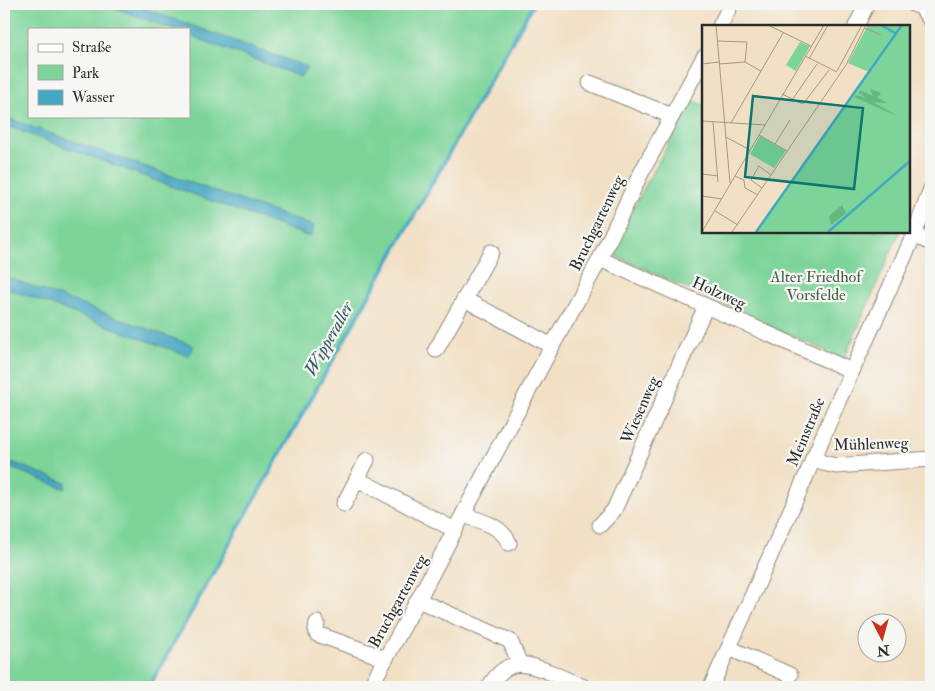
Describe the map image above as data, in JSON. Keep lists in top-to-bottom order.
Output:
{
  "streets": {
    "street": [
      "Bruchgartenweg",
      "Holzweg",
      "Wiesenweg",
      "Meinstraße",
      "Mühlenweg"
    ]
  },
  "crossings": [
    ["Bruchgartenweg", "Holzweg"],
    ["Holzweg", "Wiesenweg"],
    ["Holzweg", "Meinstraße"],
    ["Meinstraße", "Mühlenweg"]
  ],
  "water": ["Wipperaller"],
  "parks": ["Alter Friedhof Vorsfelde"],
  "legend": ["Straße", "Park", "Wasser"],
  "north": "bottom"
}
